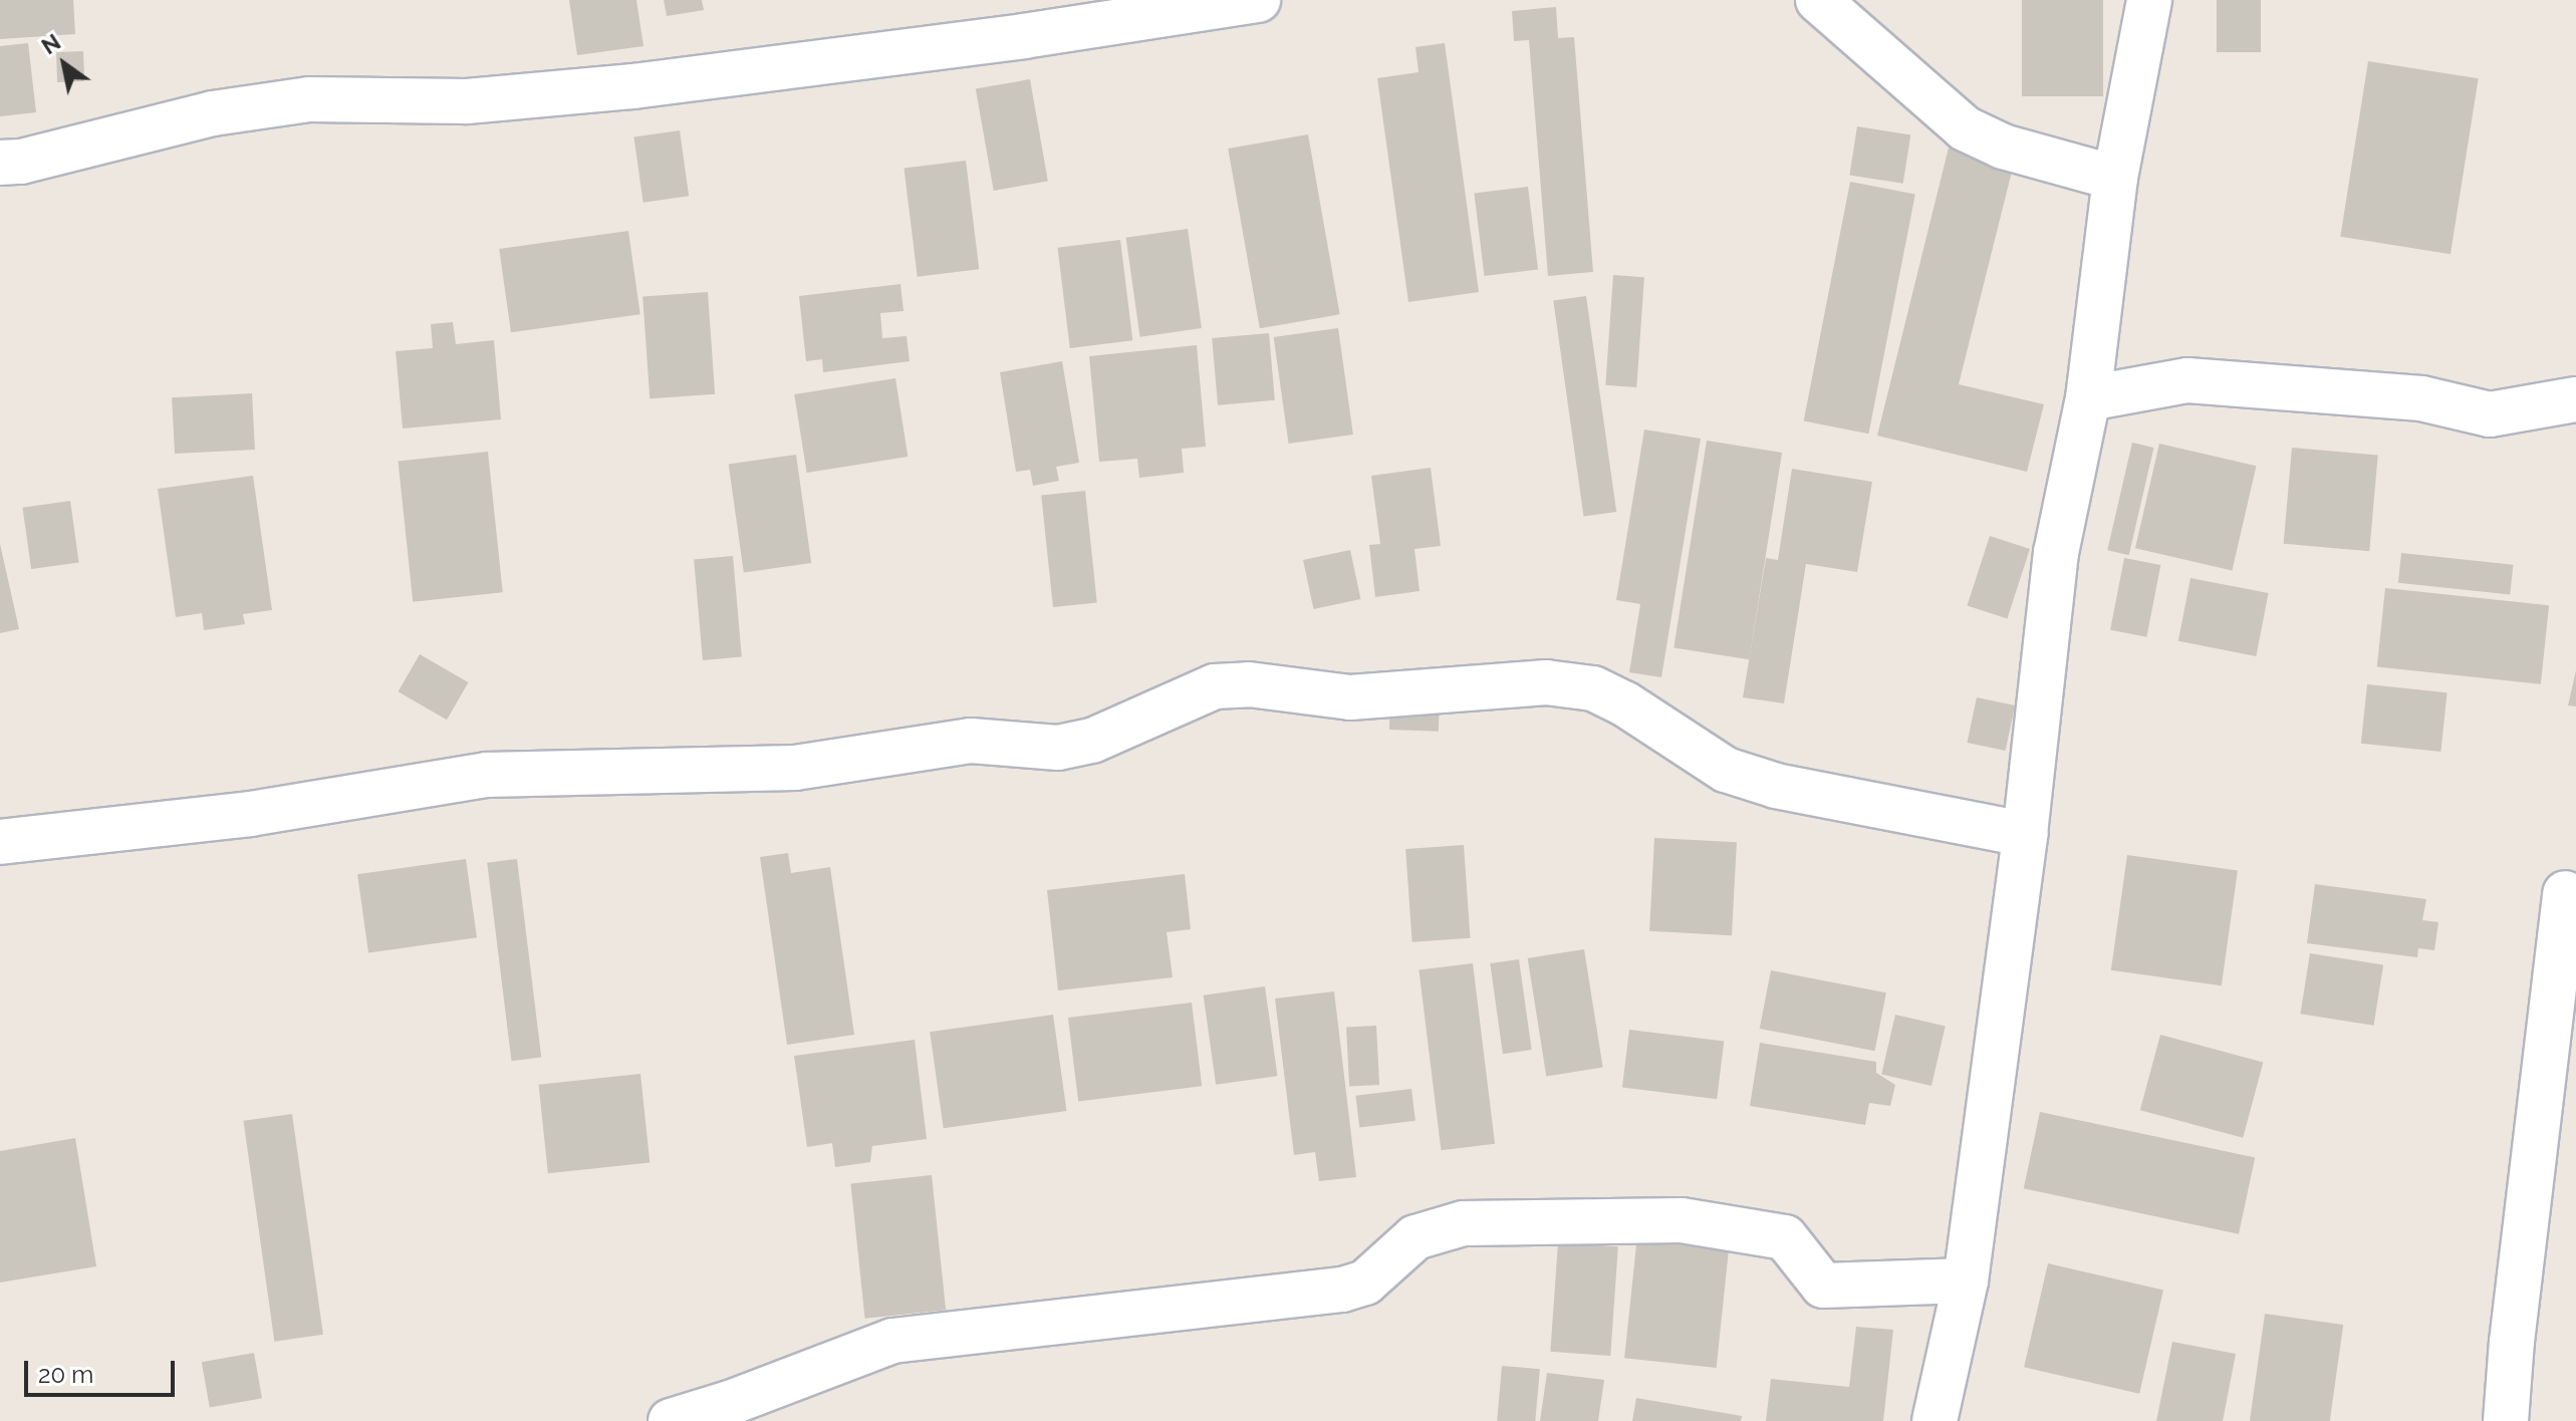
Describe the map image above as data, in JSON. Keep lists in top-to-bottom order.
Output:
{
  "scale_bar": "20 m",
  "north": "top left"
}
